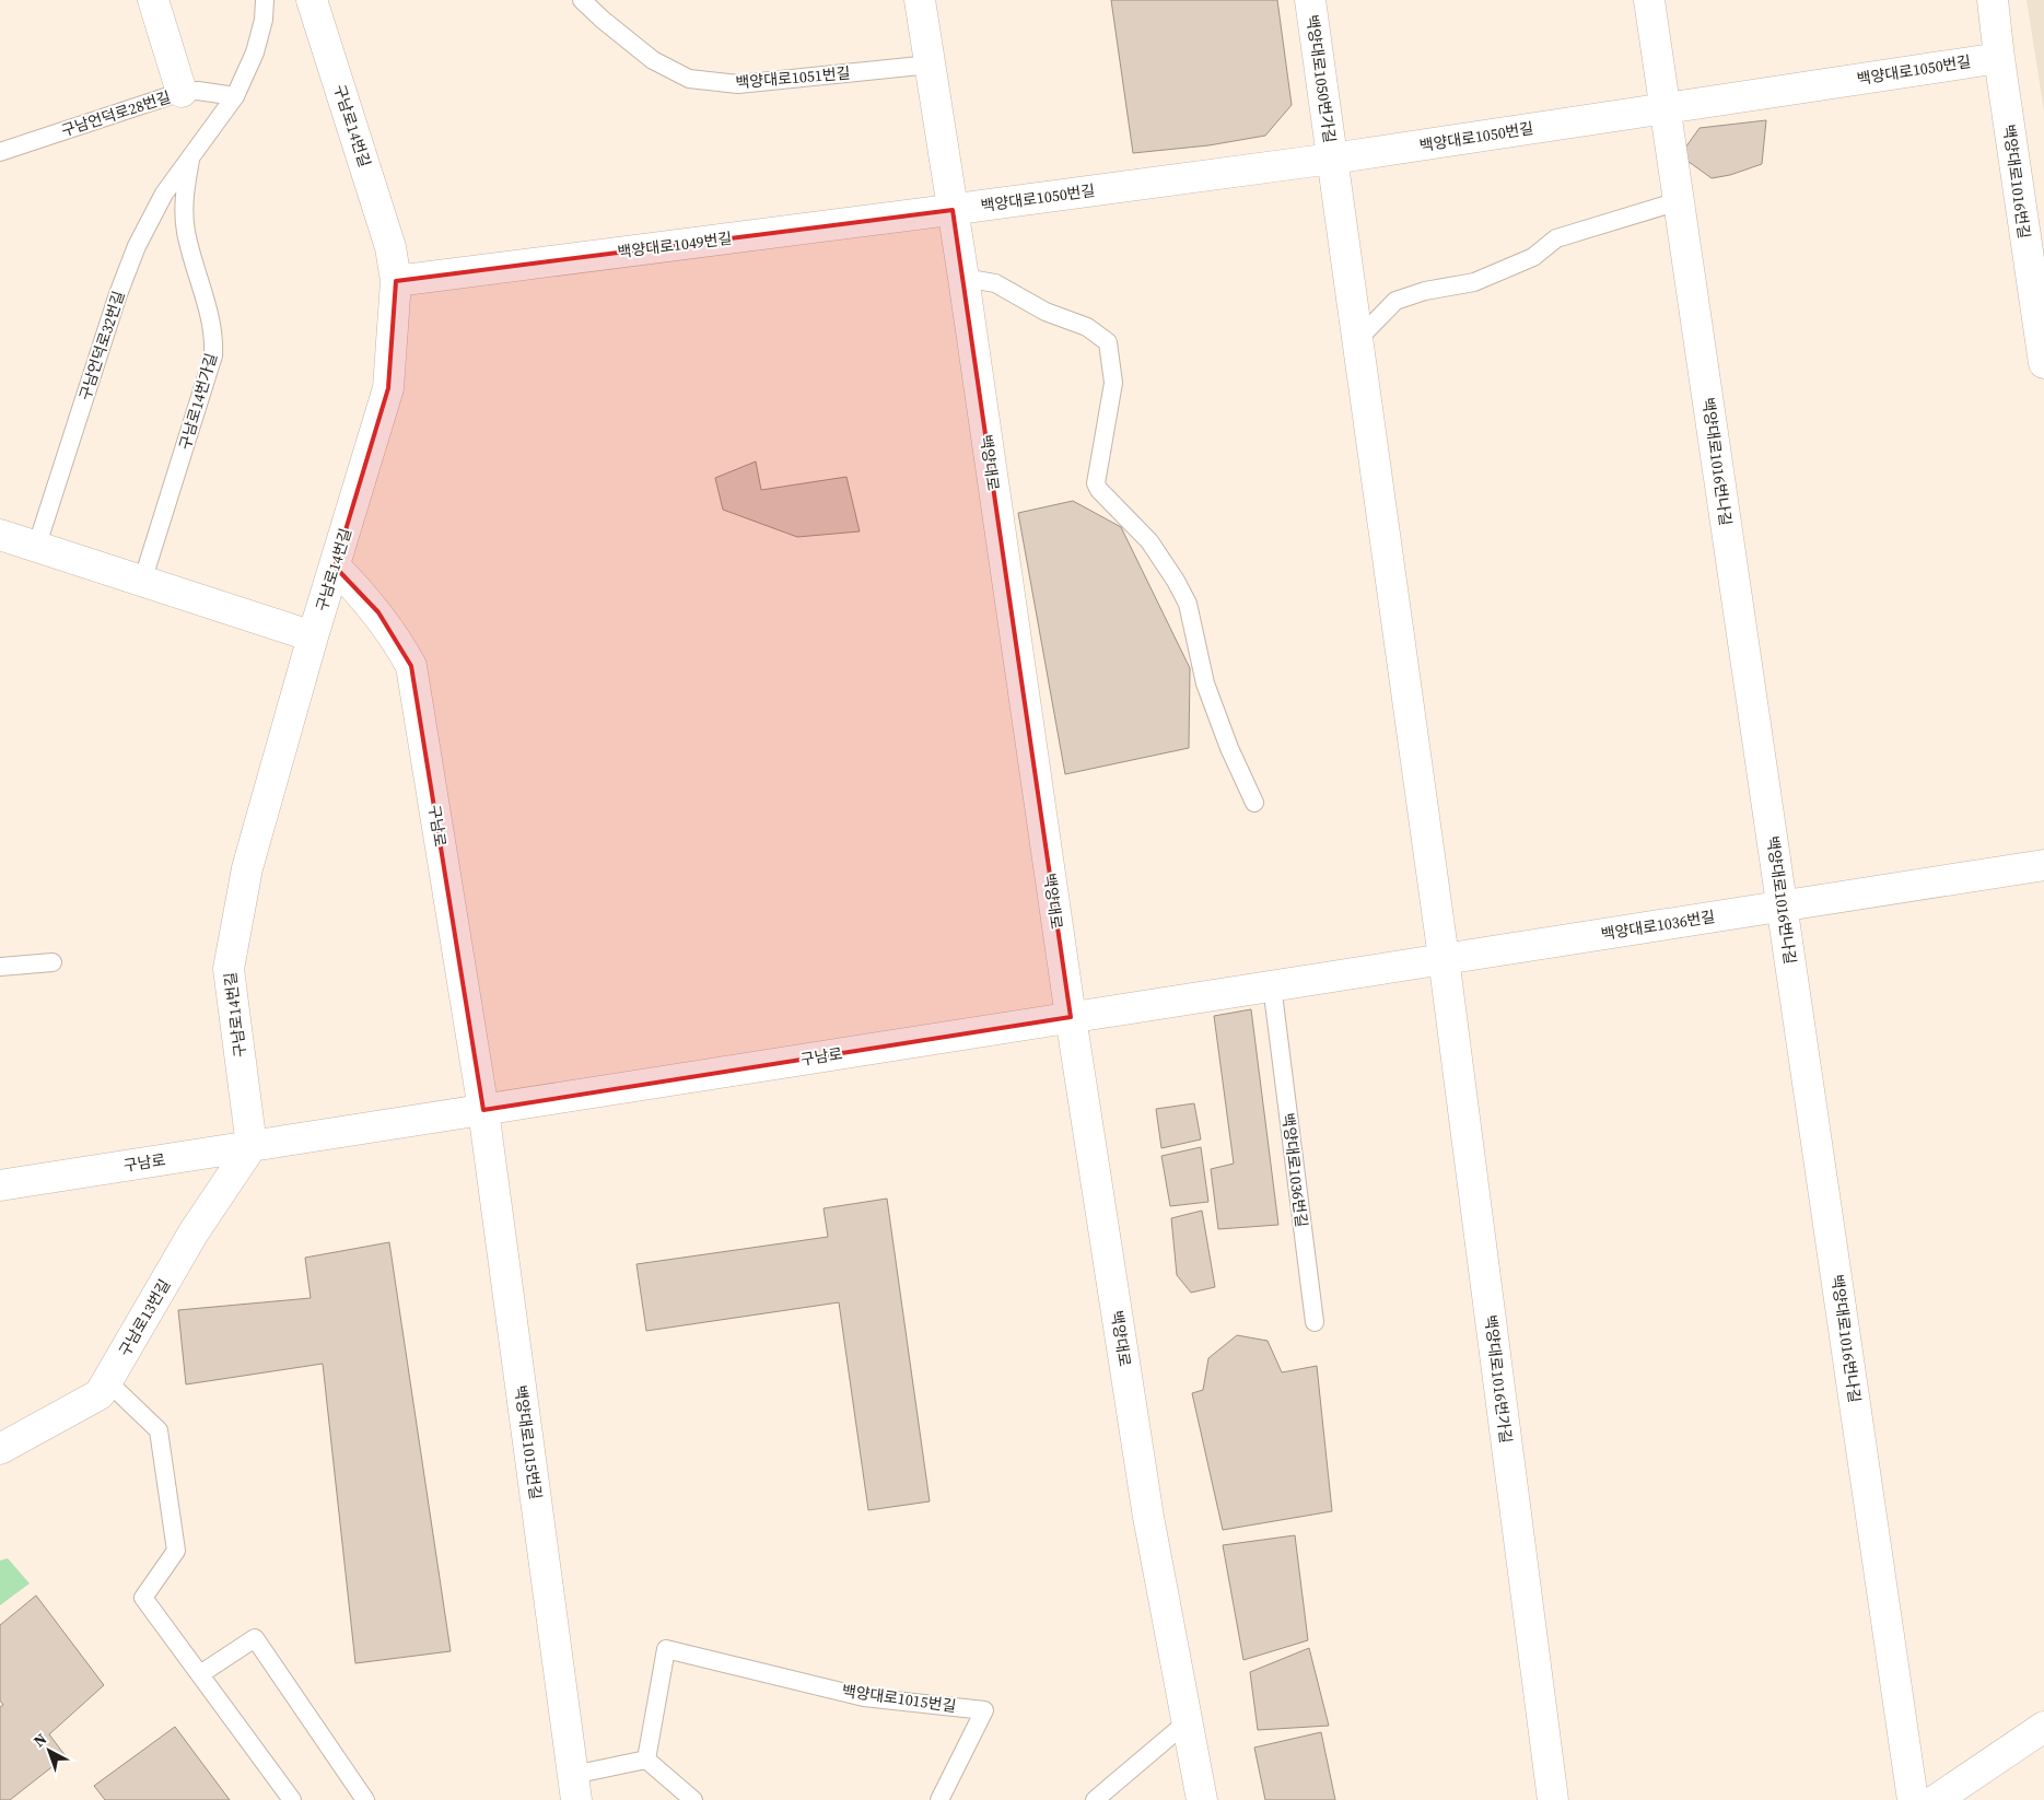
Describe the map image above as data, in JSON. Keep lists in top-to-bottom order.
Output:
{
  "streets": {
    "street": [
      "백양대로1050번길",
      "백양대로1050번가길",
      "구남로14번길",
      "백양대로1016번길",
      "백양대로1049번길",
      "백양대로1016번나길",
      "백양대로",
      "구남로",
      "백양대로1036번길",
      "구남로13번길",
      "백양대로1016번가길",
      "백양대로1015번길"
    ],
    "lane": [
      "백양대로1051번길",
      "구남언덕로28번길",
      "구남언덕로32번길",
      "구남로14번가길"
    ]
  },
  "crossings": [
    ["백양대로1050번길", "백양대로1050번가길"],
    ["백양대로1050번길", "백양대로1016번길"],
    ["백양대로1050번길", "백양대로1049번길"],
    ["백양대로1050번길", "백양대로1016번나길"],
    ["백양대로1050번길", "백양대로"],
    ["백양대로1051번길", "백양대로"],
    ["백양대로1050번가길", "백양대로1016번가길"],
    ["구남언덕로28번길", "구남언덕로32번길"],
    ["구남로14번길", "백양대로1049번길"],
    ["구남로14번길", "구남로"],
    ["구남로14번길", "구남로13번길"],
    ["백양대로1049번길", "백양대로"],
    ["구남언덕로32번길", "구남로14번가길"],
    ["백양대로1016번나길", "백양대로1036번길"],
    ["백양대로", "백양대로1036번길"],
    ["구남로", "백양대로1036번길"],
    ["구남로", "구남로13번길"],
    ["구남로", "백양대로1015번길"],
    ["백양대로1036번길", "백양대로1016번가길"]
  ],
  "north": "top left"
}
